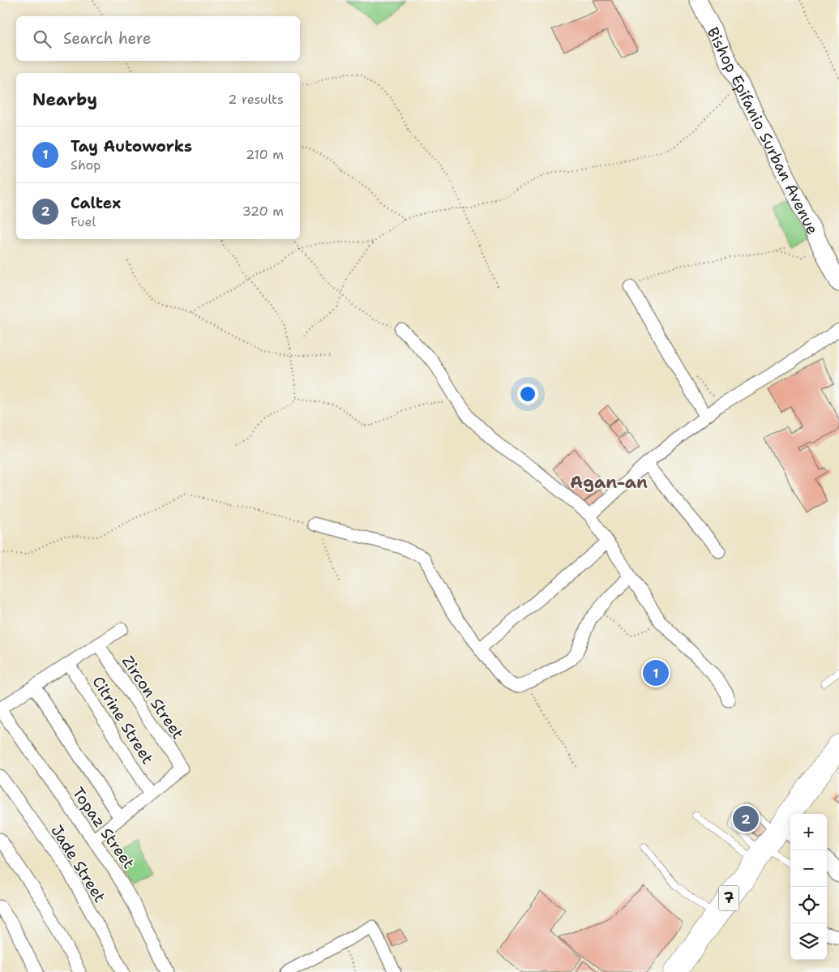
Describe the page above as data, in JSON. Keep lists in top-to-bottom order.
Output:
{
  "streets": {
    "highway": ["7"],
    "street": [
      "Bishop Epifanio Surban Avenue",
      "Zircon Street",
      "Citrine Street",
      "Topaz Street",
      "Jade Street"
    ]
  },
  "crossings": [
    ["Zircon Street", "Citrine Street"]
  ],
  "districts": ["Agan-an"],
  "page": {
    "search": "Search here",
    "heading": ["Nearby", "2 results"],
    "list": [
      {
        "mark": "1",
        "name": "Tay Autoworks",
        "note": "Shop",
        "value": "210 m"
      },
      {
        "mark": "2",
        "name": "Caltex",
        "note": "Fuel",
        "value": "320 m"
      }
    ],
    "pins": ["1", "2"],
    "map_buttons": ["+", "−"]
  }
}
